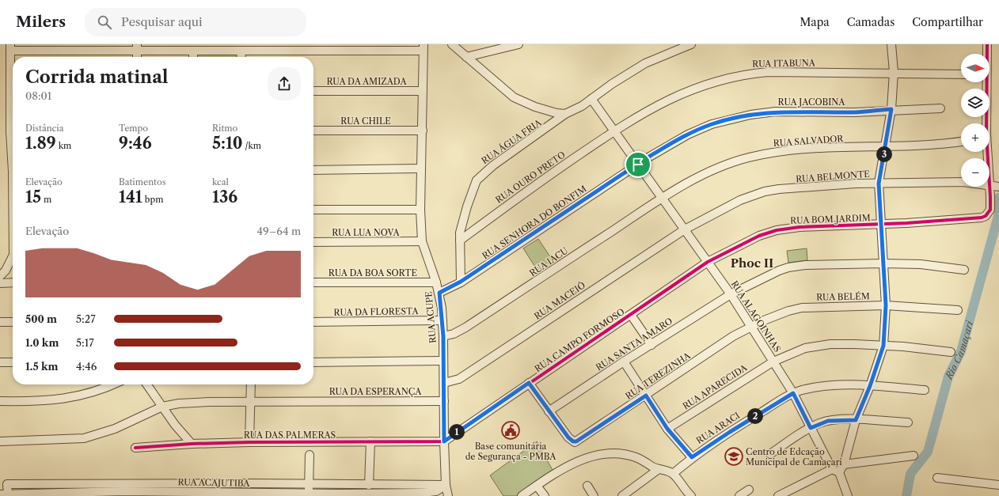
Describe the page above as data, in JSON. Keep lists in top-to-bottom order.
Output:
{
  "streets": {
    "street": [
      "RUA ITABUNA",
      "RUA DA AMIZADA",
      "RUA JACOBINA",
      "RUA CHILE",
      "RUA SALVADOR",
      "RUA ÁGUA FRIA",
      "RUA BELMONTE",
      "RUA OURO PRETO",
      "RUA BOM JARDIM",
      "RUA SENHORA DO BONFIM",
      "RUA LUA NOVA",
      "RUA IACU",
      "RUA DA BOA SORTE",
      "RUA BELÉM",
      "RUA MACEIÓ",
      "RUA DA FLORESTA",
      "RUA ALAGOINHAS",
      "RUA ACUPE",
      "RUA CAMPO FORMOSO",
      "RUA SANTA AMARO",
      "RUA TEREZINHA",
      "RUA APARECIDA",
      "RUA DA ESPERANÇA",
      "RUA ARACI",
      "RUA DAS PALMERAS",
      "RUA ACAJUTIBA"
    ]
  },
  "crossings": [
    ["RUA ITABUNA", "RUA OURO PRETO"],
    ["RUA ITABUNA", "RUA ALAGOINHAS"],
    ["RUA DA AMIZADA", "RUA ACUPE"],
    ["RUA JACOBINA", "RUA SENHORA DO BONFIM"],
    ["RUA JACOBINA", "RUA ALAGOINHAS"],
    ["RUA CHILE", "RUA ACUPE"],
    ["RUA SALVADOR", "RUA IACU"],
    ["RUA SALVADOR", "RUA ALAGOINHAS"],
    ["RUA ÁGUA FRIA", "RUA OURO PRETO"],
    ["RUA ÁGUA FRIA", "RUA SENHORA DO BONFIM"],
    ["RUA ÁGUA FRIA", "RUA ALAGOINHAS"],
    ["RUA BELMONTE", "RUA BOM JARDIM"],
    ["RUA BELMONTE", "RUA MACEIÓ"],
    ["RUA BELMONTE", "RUA ALAGOINHAS"],
    ["RUA OURO PRETO", "RUA ALAGOINHAS"],
    ["RUA BOM JARDIM", "RUA ALAGOINHAS"],
    ["RUA BOM JARDIM", "RUA CAMPO FORMOSO"],
    ["RUA SENHORA DO BONFIM", "RUA ALAGOINHAS"],
    ["RUA SENHORA DO BONFIM", "RUA ACUPE"],
    ["RUA LUA NOVA", "RUA ACUPE"],
    ["RUA IACU", "RUA ALAGOINHAS"],
    ["RUA IACU", "RUA ACUPE"],
    ["RUA DA BOA SORTE", "RUA ACUPE"],
    ["RUA BELÉM", "RUA ALAGOINHAS"],
    ["RUA BELÉM", "RUA TEREZINHA"],
    ["RUA MACEIÓ", "RUA ALAGOINHAS"],
    ["RUA MACEIÓ", "RUA ACUPE"],
    ["RUA DA FLORESTA", "RUA ACUPE"],
    ["RUA ALAGOINHAS", "RUA CAMPO FORMOSO"],
    ["RUA ALAGOINHAS", "RUA SANTA AMARO"],
    ["RUA ALAGOINHAS", "RUA TEREZINHA"],
    ["RUA ALAGOINHAS", "RUA APARECIDA"],
    ["RUA ALAGOINHAS", "RUA ARACI"],
    ["RUA ACUPE", "RUA CAMPO FORMOSO"],
    ["RUA ACUPE", "RUA DA ESPERANÇA"],
    ["RUA ACUPE", "RUA DAS PALMERAS"],
    ["RUA ACUPE", "RUA ACAJUTIBA"],
    ["RUA CAMPO FORMOSO", "RUA DAS PALMERAS"],
    ["RUA SANTA AMARO", "RUA TEREZINHA"]
  ],
  "districts": ["Phoc II"],
  "water": ["Rio Camaçari"],
  "places": {
    "public building": ["Base comunitária de Segurança - PMBA"],
    "school or university": ["Centro de Edcação Municipal de Camaçari"]
  },
  "north": "right",
  "page": {
    "header": "Milers",
    "search": "Pesquisar aqui",
    "nav": ["Mapa", "Camadas", "Compartilhar"],
    "map_buttons": ["+", "−"],
    "heading": ["Corrida matinal", "08:01"],
    "stats": [
      ["Distância", "1.89 km"],
      ["Tempo", "9:46"],
      ["Ritmo", "5:10 /km"],
      ["Elevação", "15 m"],
      ["Batimentos", "141 bpm"],
      ["kcal", "136"]
    ],
    "pins": ["3", "2", "1"],
    "chart": ["Elevação", "49–64 m"],
    "list": [
      {
        "name": "500 m",
        "note": "5:27"
      },
      {
        "name": "1.0 km",
        "note": "5:17"
      },
      {
        "name": "1.5 km",
        "note": "4:46"
      }
    ]
  }
}
